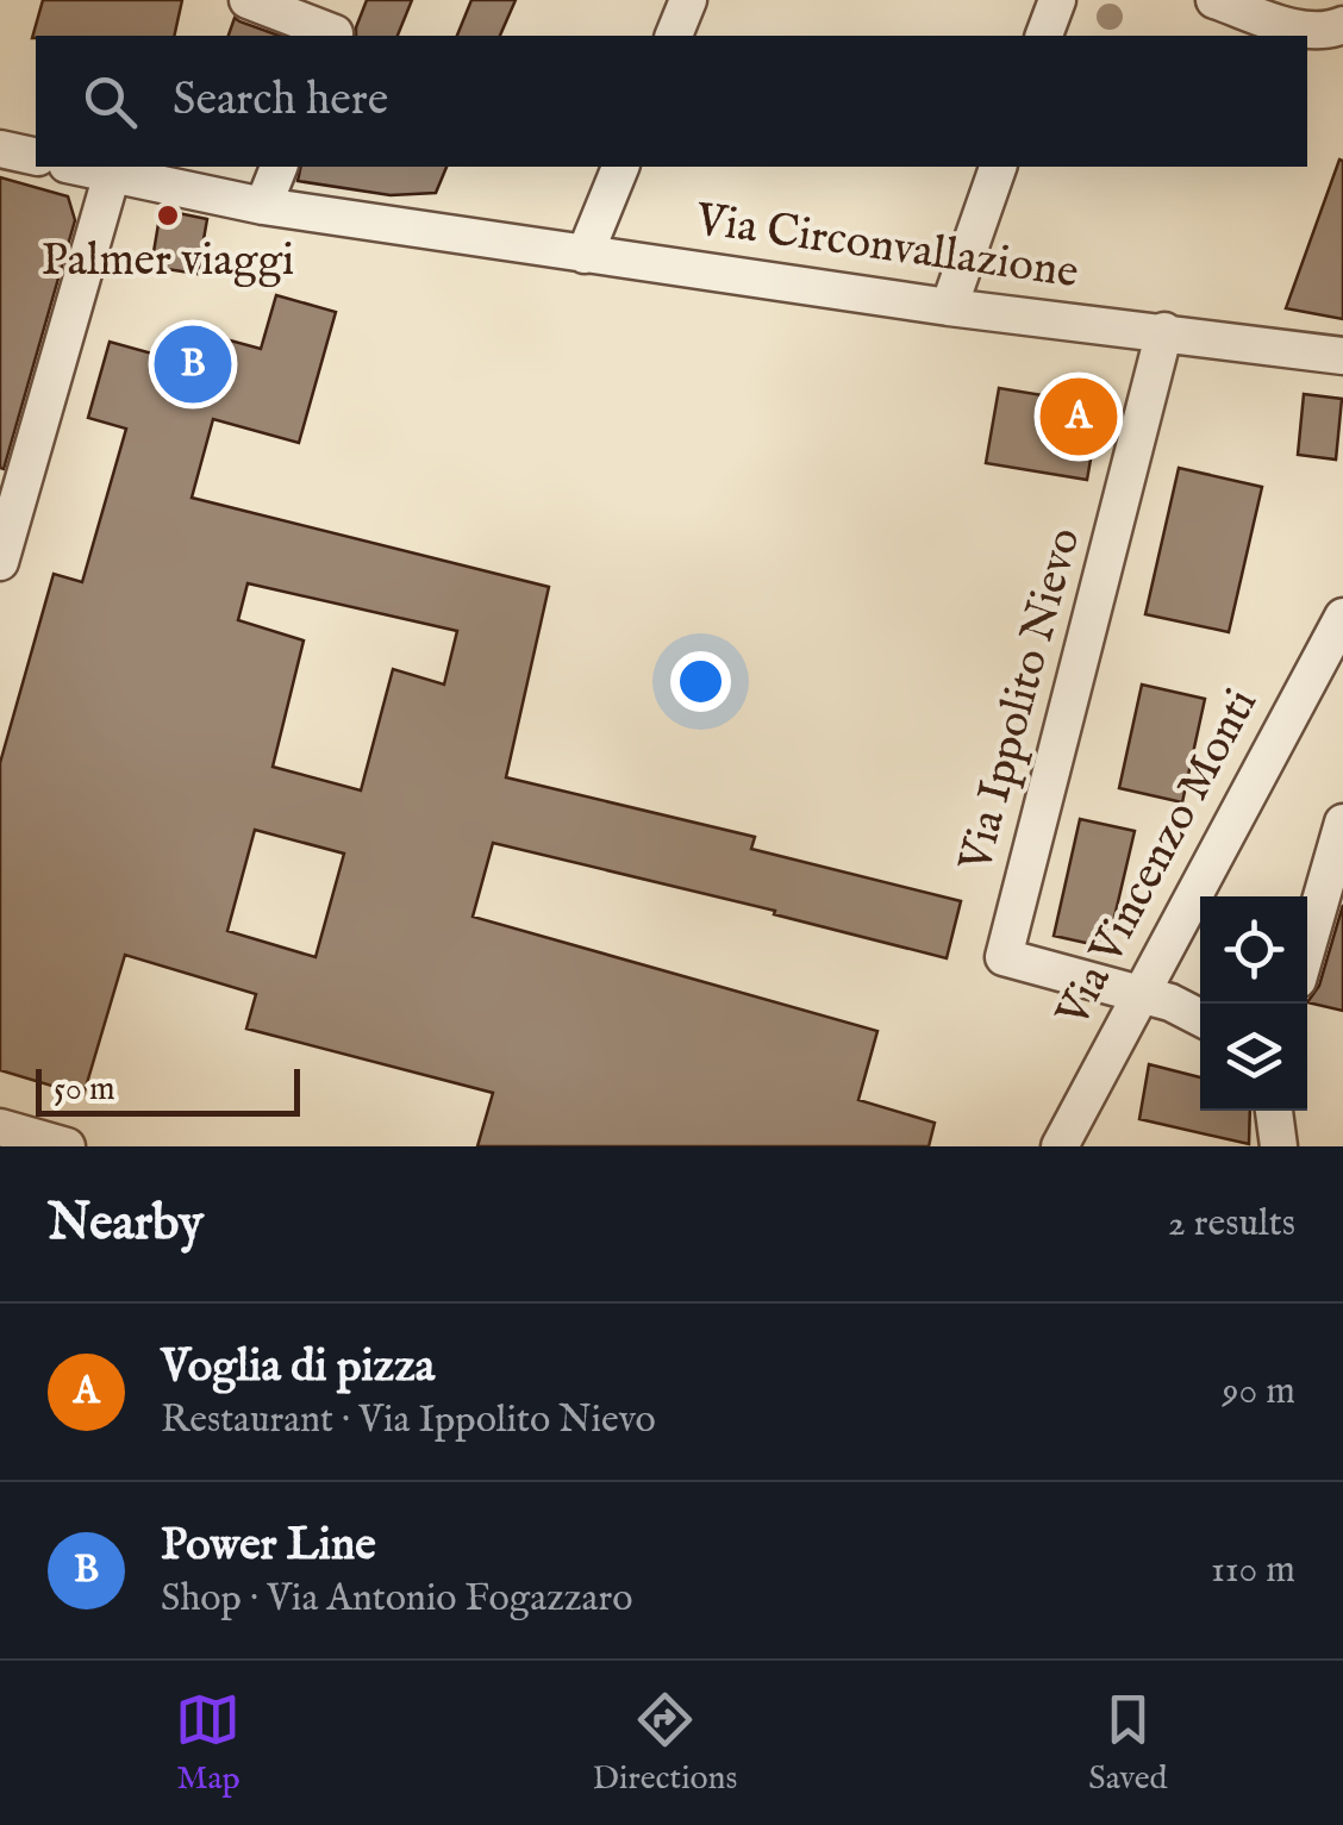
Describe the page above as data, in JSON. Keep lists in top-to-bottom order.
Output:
{
  "streets": {
    "street": ["Via Circonvallazione", "Via Ippolito Nievo", "Via Vincenzo Monti"]
  },
  "crossings": [
    ["Via Circonvallazione", "Via Ippolito Nievo"],
    ["Via Ippolito Nievo", "Via Vincenzo Monti"]
  ],
  "places": ["Palmer viaggi"],
  "scale_bar": "50 m",
  "page": {
    "search": "Search here",
    "pins": ["B", "A"],
    "scale": "50 m",
    "heading": ["Nearby", "2 results"],
    "list": [
      {
        "mark": "A",
        "name": "Voglia di pizza",
        "note": "Restaurant · Via Ippolito Nievo",
        "value": "90 m"
      },
      {
        "mark": "B",
        "name": "Power Line",
        "note": "Shop · Via Antonio Fogazzaro",
        "value": "110 m"
      }
    ],
    "nav": ["Map", "Directions", "Saved"]
  }
}
